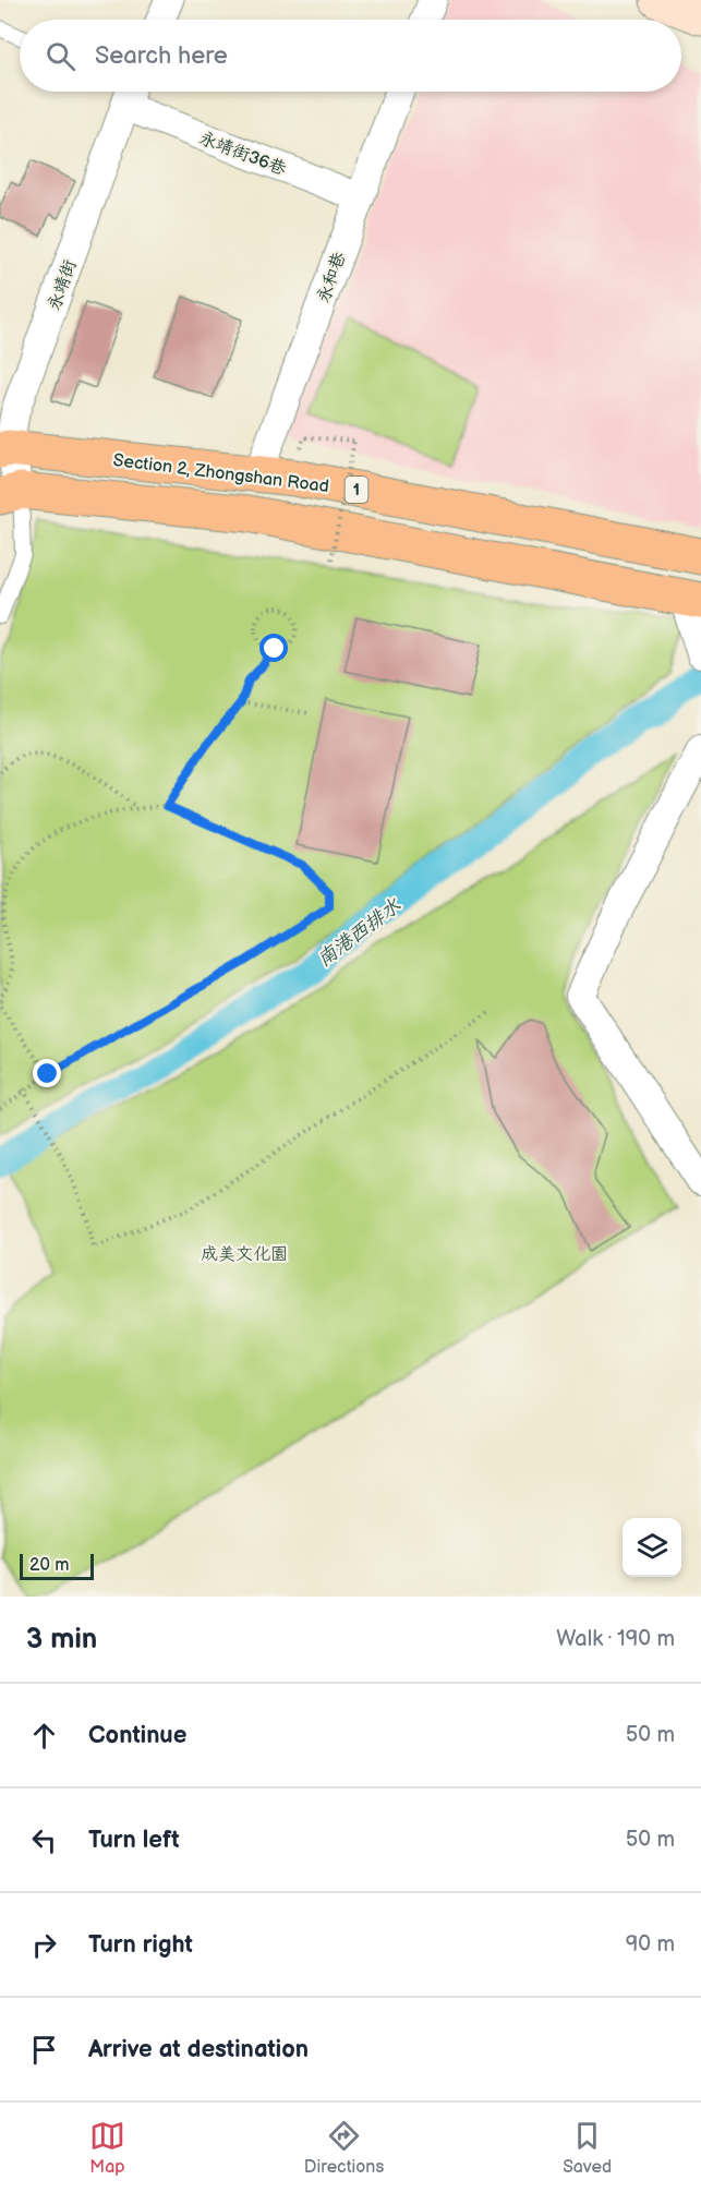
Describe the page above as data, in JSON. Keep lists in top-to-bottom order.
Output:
{
  "streets": {
    "main road": ["Section 2, Zhongshan Road", "1"],
    "street": ["永靖街36巷", "永和巷", "永靖街"]
  },
  "crossings": [
    ["永靖街36巷", "永和巷"],
    ["永和巷", "Section 2, Zhongshan Road"],
    ["永靖街", "Section 2, Zhongshan Road"]
  ],
  "water": ["南港西排水"],
  "parks": ["成美文化園"],
  "scale_bar": "20 m",
  "page": {
    "search": "Search here",
    "scale": "20 m",
    "heading": ["3 min", "Walk · 190 m"],
    "list": [
      ["Continue", "50 m"],
      ["Turn left", "50 m"],
      ["Turn right", "90 m"],
      "Arrive at destination"
    ],
    "nav": ["Map", "Directions", "Saved"]
  }
}
